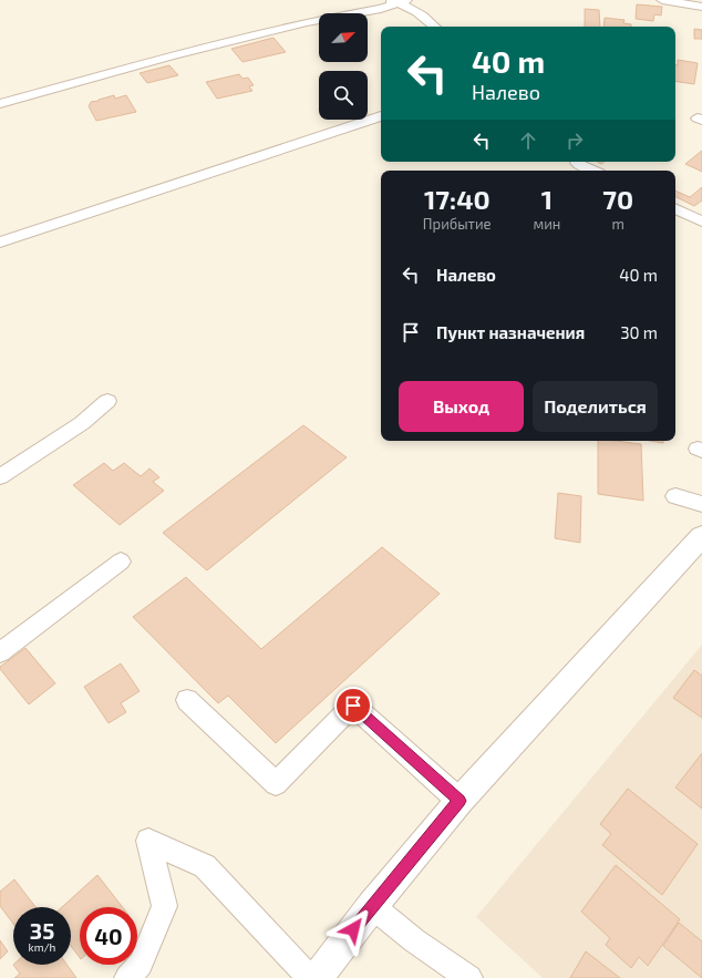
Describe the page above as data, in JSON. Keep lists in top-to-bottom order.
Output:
{
  "north": "top right",
  "page": {
    "turn": ["40 m", "Налево"],
    "eta": [
      "17:40",
      "Прибытие",
      "1",
      "мин",
      "70",
      "m"
    ],
    "list": [
      {
        "name": "Налево",
        "value": "40 m"
      },
      {
        "name": "Пункт назначения",
        "value": "30 m"
      }
    ],
    "buttons": ["Выход", "Поделиться"],
    "speed": "35 km/h",
    "limit": "40"
  }
}
